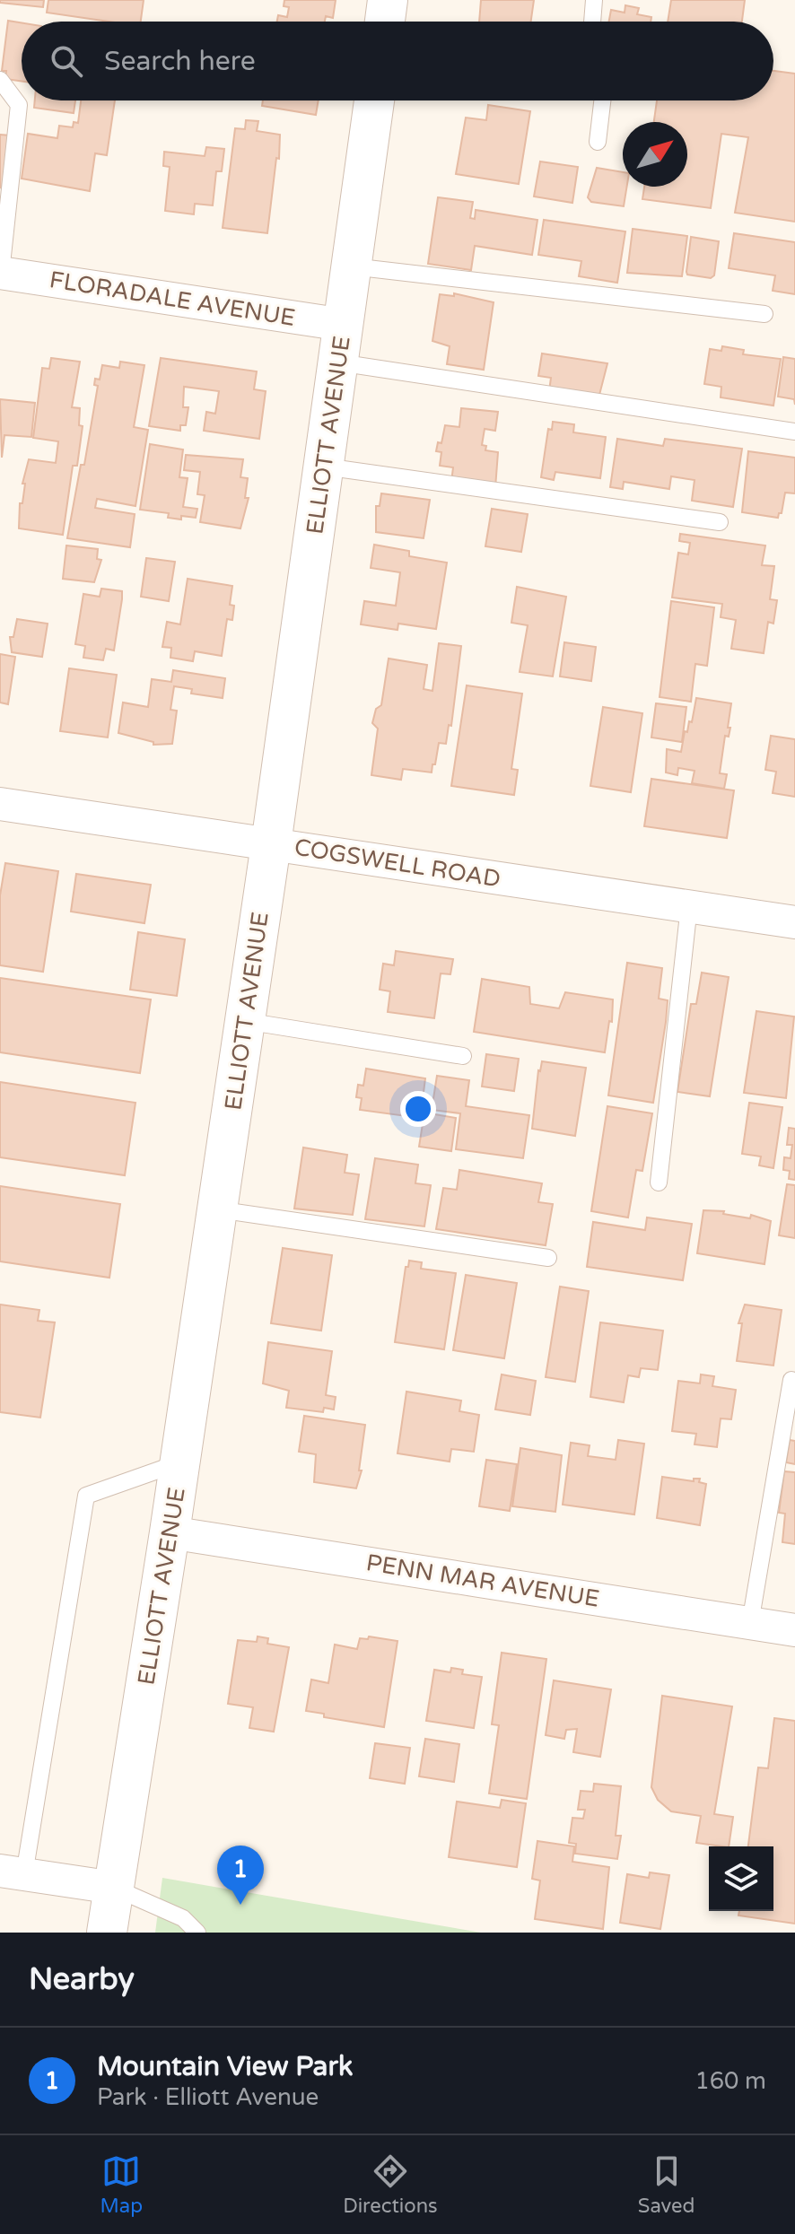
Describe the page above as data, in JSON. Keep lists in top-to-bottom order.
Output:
{
  "streets": {
    "street": [
      "FLORADALE AVENUE",
      "ELLIOTT AVENUE",
      "COGSWELL ROAD",
      "PENN MAR AVENUE"
    ]
  },
  "crossings": [
    ["FLORADALE AVENUE", "ELLIOTT AVENUE"],
    ["ELLIOTT AVENUE", "COGSWELL ROAD"],
    ["ELLIOTT AVENUE", "PENN MAR AVENUE"]
  ],
  "north": "top right",
  "page": {
    "search": "Search here",
    "pins": "1",
    "heading": "Nearby",
    "list": [
      {
        "mark": "1",
        "name": "Mountain View Park",
        "note": "Park · Elliott Avenue",
        "value": "160 m"
      }
    ],
    "nav": ["Map", "Directions", "Saved"]
  }
}
